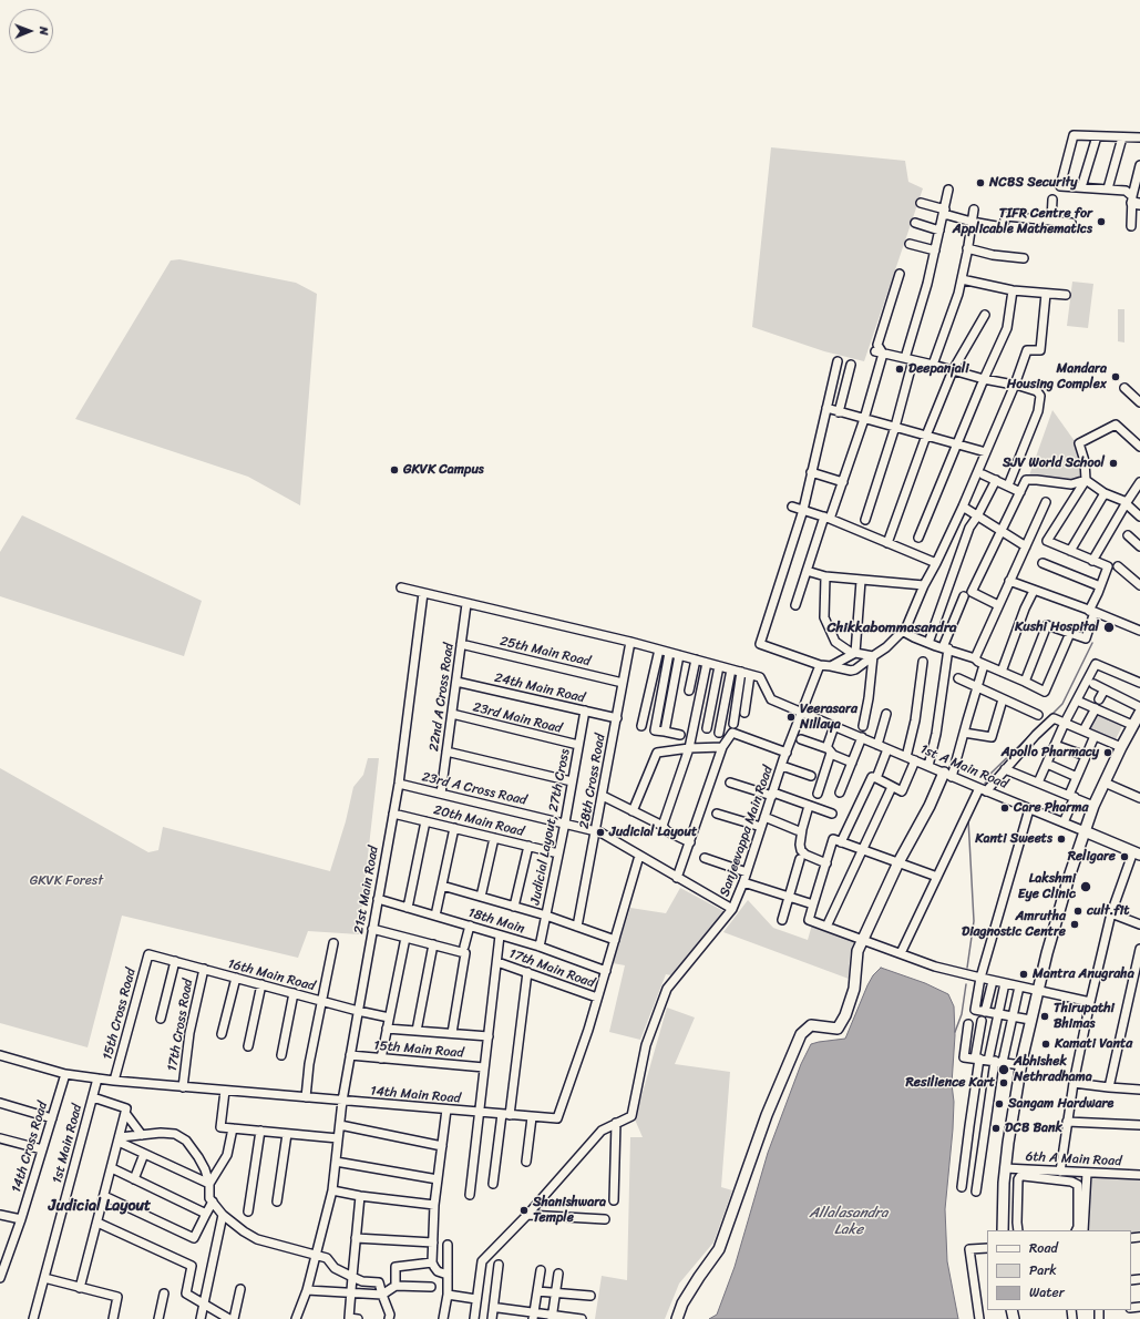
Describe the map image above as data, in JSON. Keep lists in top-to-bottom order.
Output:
{
  "streets": {
    "street": [
      "25th Main Road",
      "24th Main Road",
      "22nd A Cross Road",
      "23rd Main Road",
      "1st A Main Road",
      "28th Cross Road",
      "23rd A Cross Road",
      "20th Main Road",
      "Judicial Layout, 27th Cross",
      "Sanjeevappa Main Road",
      "21st Main Road",
      "18th Main",
      "17th Main Road",
      "16th Main Road",
      "15th Cross Road",
      "17th Cross Road",
      "15th Main Road",
      "14th Main Road",
      "1st Main Road",
      "14th Cross Road",
      "6th A Main Road"
    ]
  },
  "crossings": [
    ["25th Main Road", "22nd A Cross Road"],
    ["25th Main Road", "28th Cross Road"],
    ["24th Main Road", "22nd A Cross Road"],
    ["24th Main Road", "28th Cross Road"],
    ["24th Main Road", "Judicial Layout, 27th Cross"],
    ["22nd A Cross Road", "23rd Main Road"],
    ["22nd A Cross Road", "23rd A Cross Road"],
    ["23rd Main Road", "Judicial Layout, 27th Cross"],
    ["1st A Main Road", "Sanjeevappa Main Road"],
    ["28th Cross Road", "23rd A Cross Road"],
    ["23rd A Cross Road", "Judicial Layout, 27th Cross"],
    ["23rd A Cross Road", "Sanjeevappa Main Road"],
    ["23rd A Cross Road", "21st Main Road"],
    ["23rd A Cross Road", "14th Main Road"],
    ["20th Main Road", "Judicial Layout, 27th Cross"],
    ["20th Main Road", "21st Main Road"],
    ["Judicial Layout, 27th Cross", "18th Main"],
    ["21st Main Road", "18th Main"],
    ["21st Main Road", "16th Main Road"],
    ["21st Main Road", "15th Main Road"],
    ["21st Main Road", "14th Main Road"],
    ["18th Main", "14th Main Road"],
    ["17th Main Road", "14th Main Road"],
    ["16th Main Road", "15th Cross Road"],
    ["16th Main Road", "17th Cross Road"],
    ["15th Cross Road", "14th Main Road"],
    ["17th Cross Road", "14th Main Road"],
    ["14th Main Road", "1st Main Road"],
    ["14th Main Road", "14th Cross Road"]
  ],
  "districts": ["Chikkabommasandra", "Judicial Layout"],
  "water": ["Allalasandra Lake"],
  "parks": ["GKVK Forest"],
  "places": [
    "NCBS Security",
    "TIFR Centre for Applicable Mathematics",
    "Deepanjali",
    "Mandara Housing Complex",
    "SJV World School",
    "GKVK Campus",
    "Kushi Hospital",
    "Veerasara Nillaya",
    "Apollo Pharmacy",
    "Care Pharma",
    "Judicial Layout",
    "Kanti Sweets",
    "Religare",
    "Lakshmi Eye Clinic",
    "cult.fit",
    "Amrutha Diagnostic Centre",
    "Mantra Anugraha",
    "Thirupathi Bhimas",
    "Kamati Vanta",
    "Abhishek Nethradhama",
    "Resilience Kart",
    "Sangam Hardware",
    "DCB Bank",
    "Shanishwara Temple"
  ],
  "legend": ["Road", "Park", "Water"],
  "north": "right"
}
